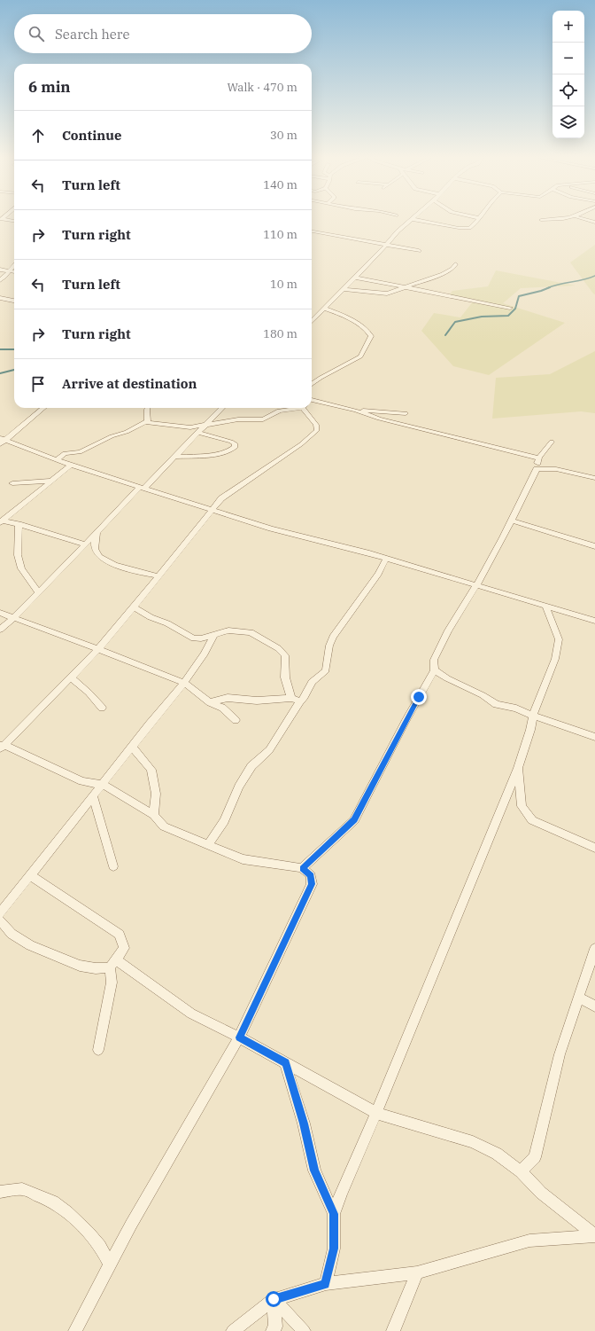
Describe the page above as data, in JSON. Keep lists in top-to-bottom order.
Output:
{
  "page": {
    "map_buttons": ["+", "−"],
    "search": "Search here",
    "heading": ["6 min", "Walk · 470 m"],
    "list": [
      ["Continue", "30 m"],
      ["Turn left", "140 m"],
      ["Turn right", "110 m"],
      ["Turn left", "10 m"],
      ["Turn right", "180 m"],
      "Arrive at destination"
    ]
  }
}
